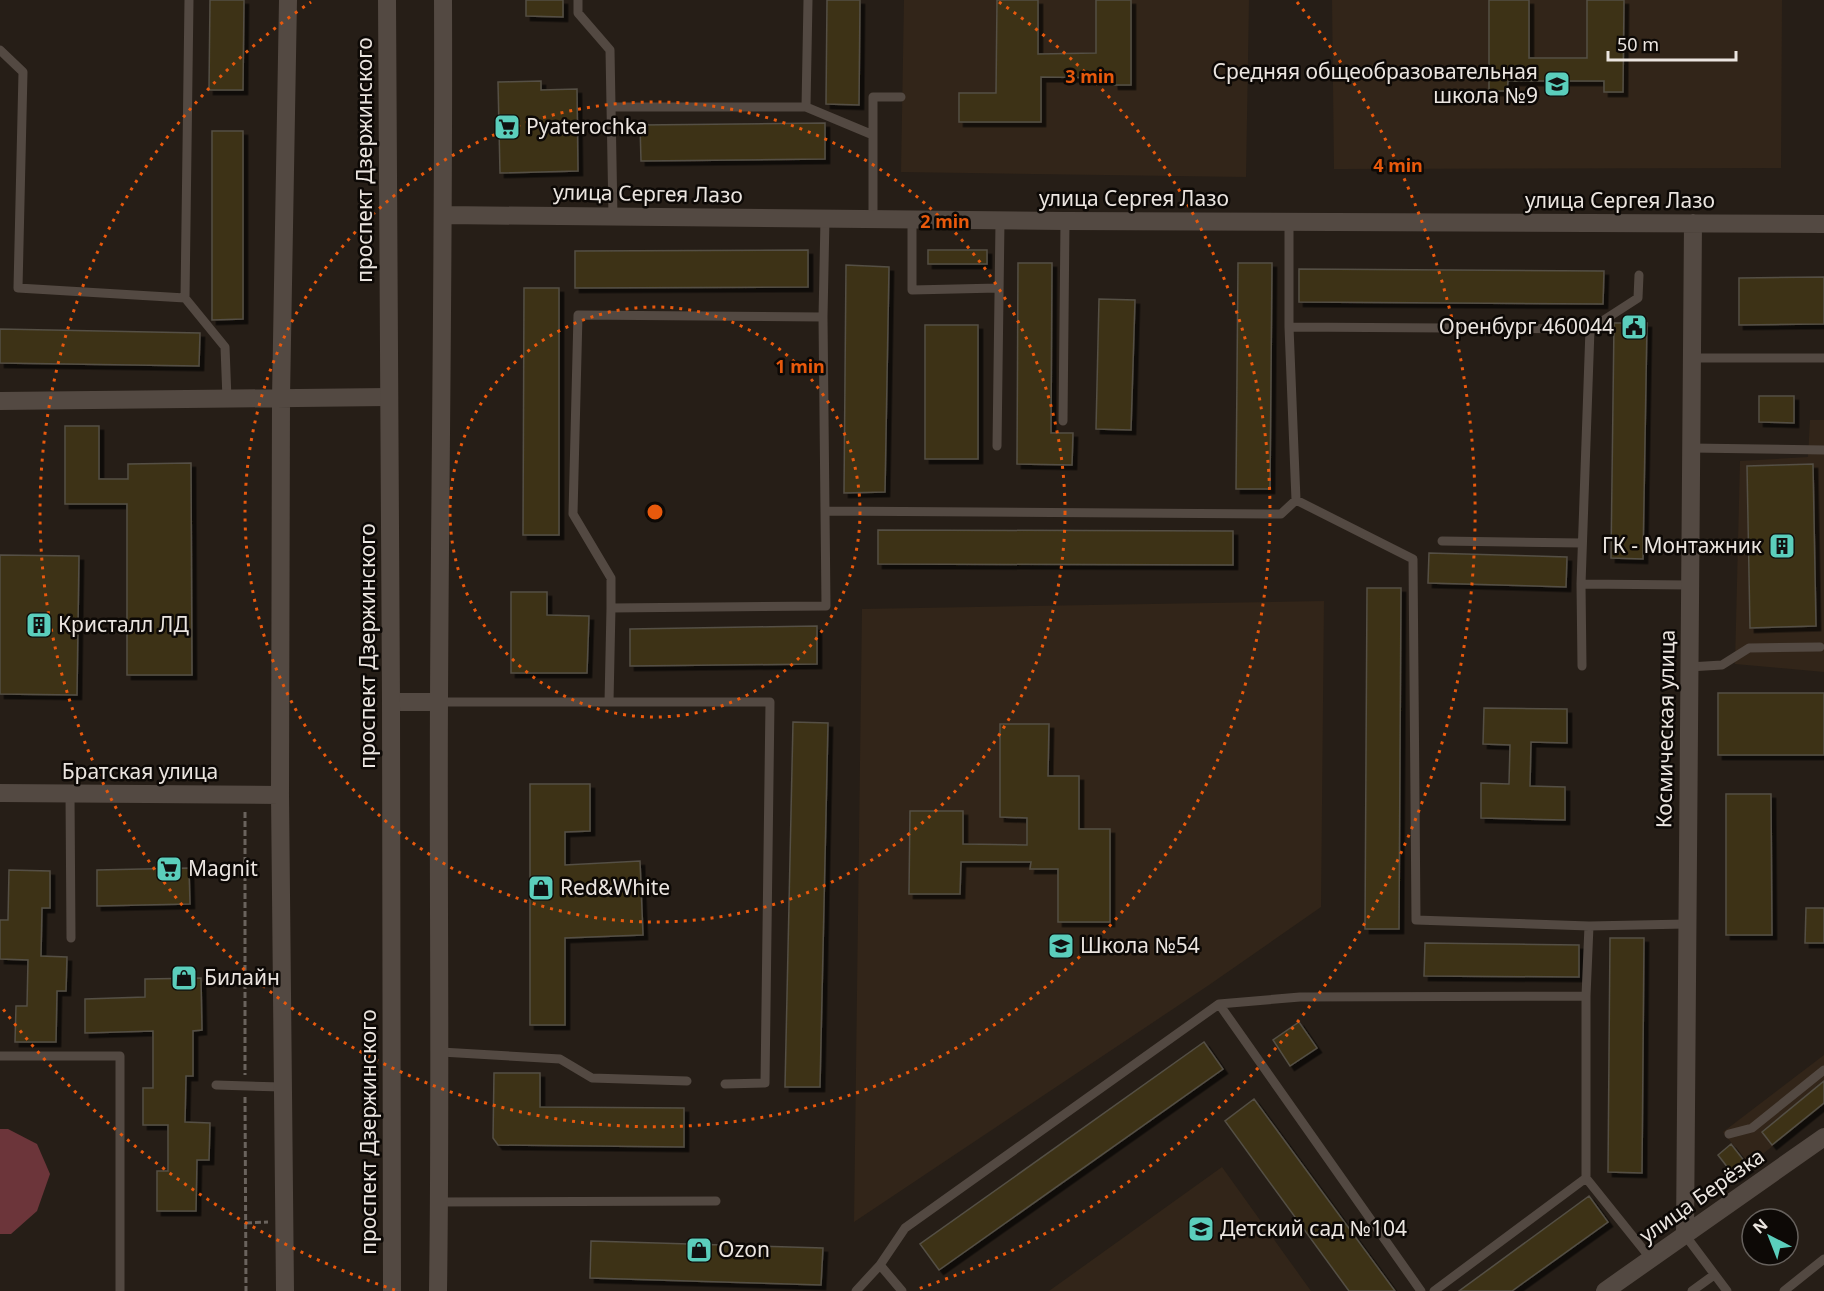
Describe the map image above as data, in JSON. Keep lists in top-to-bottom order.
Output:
{
  "streets": {
    "street": [
      "проспект Дзержинского",
      "улица Сергея Лазо",
      "Космическая улица",
      "Братская улица",
      "улица Берёзка"
    ]
  },
  "crossings": [
    ["улица Сергея Лазо", "Космическая улица"],
    ["Космическая улица", "улица Берёзка"]
  ],
  "places": {
    "school or university": ["Средняя общеобразовательная школа №9", "Школа №54", "Детский сад №104"],
    "supermarket": ["Pyaterochka", "Magnit"],
    "public building": ["Оренбург 460044"],
    "building": ["ГК - Монтажник", "Кристалл ЛД"],
    "shop": ["Red&White", "Билайн", "Ozon"]
  },
  "scale_bar": "50 m",
  "north": "top left",
  "rings": [
    "3 min",
    "4 min",
    "2 min",
    "1 min"
  ]
}
